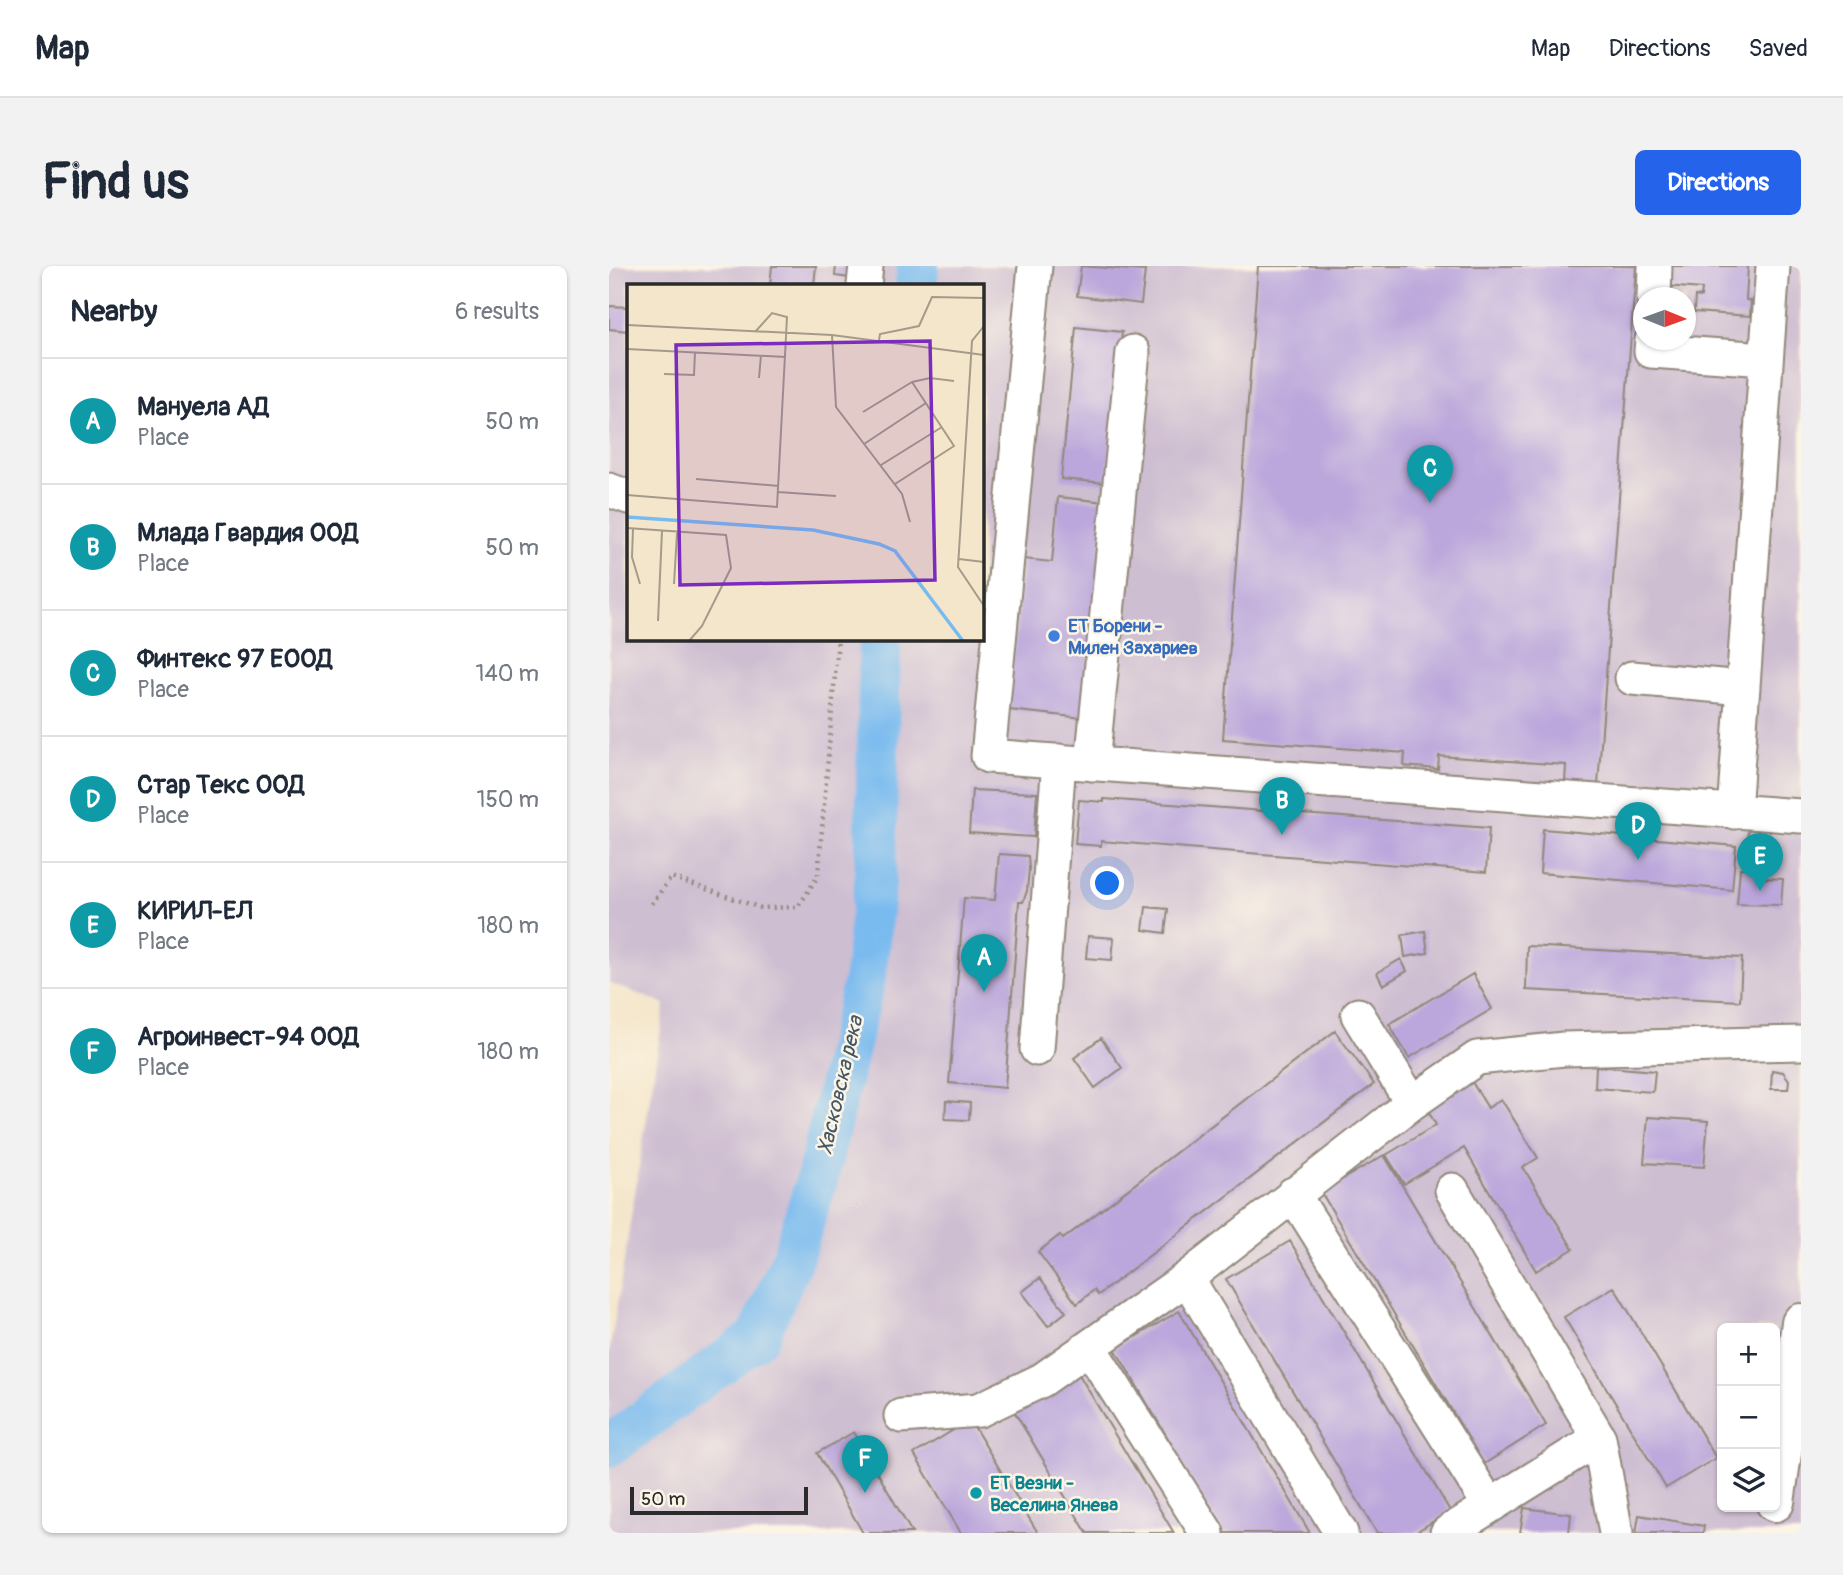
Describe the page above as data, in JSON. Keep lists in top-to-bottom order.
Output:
{
  "water": ["Хасковска река"],
  "places": ["ЕТ Борени - Милен Захариев", "ЕТ Везни - Веселина Янева"],
  "scale_bar": "50 m",
  "north": "right",
  "page": {
    "header": "Map",
    "nav": ["Map", "Directions", "Saved"],
    "buttons": "Directions",
    "title": "Find us",
    "heading": ["Nearby", "6 results"],
    "list": [
      {
        "mark": "A",
        "name": "Мануела АД",
        "note": "Place",
        "value": "50 m"
      },
      {
        "mark": "B",
        "name": "Млада Гвардия ООД",
        "note": "Place",
        "value": "50 m"
      },
      {
        "mark": "C",
        "name": "Финтекс 97 ЕООД",
        "note": "Place",
        "value": "140 m"
      },
      {
        "mark": "D",
        "name": "Стар Текс ООД",
        "note": "Place",
        "value": "150 m"
      },
      {
        "mark": "E",
        "name": "КИРИЛ-ЕЛ",
        "note": "Place",
        "value": "180 m"
      },
      {
        "mark": "F",
        "name": "Агроинвест-94 ООД",
        "note": "Place",
        "value": "180 m"
      }
    ],
    "pins": [
      "C",
      "B",
      "D",
      "E",
      "A",
      "F"
    ],
    "map_buttons": ["+", "−"],
    "scale": "50 m"
  }
}
